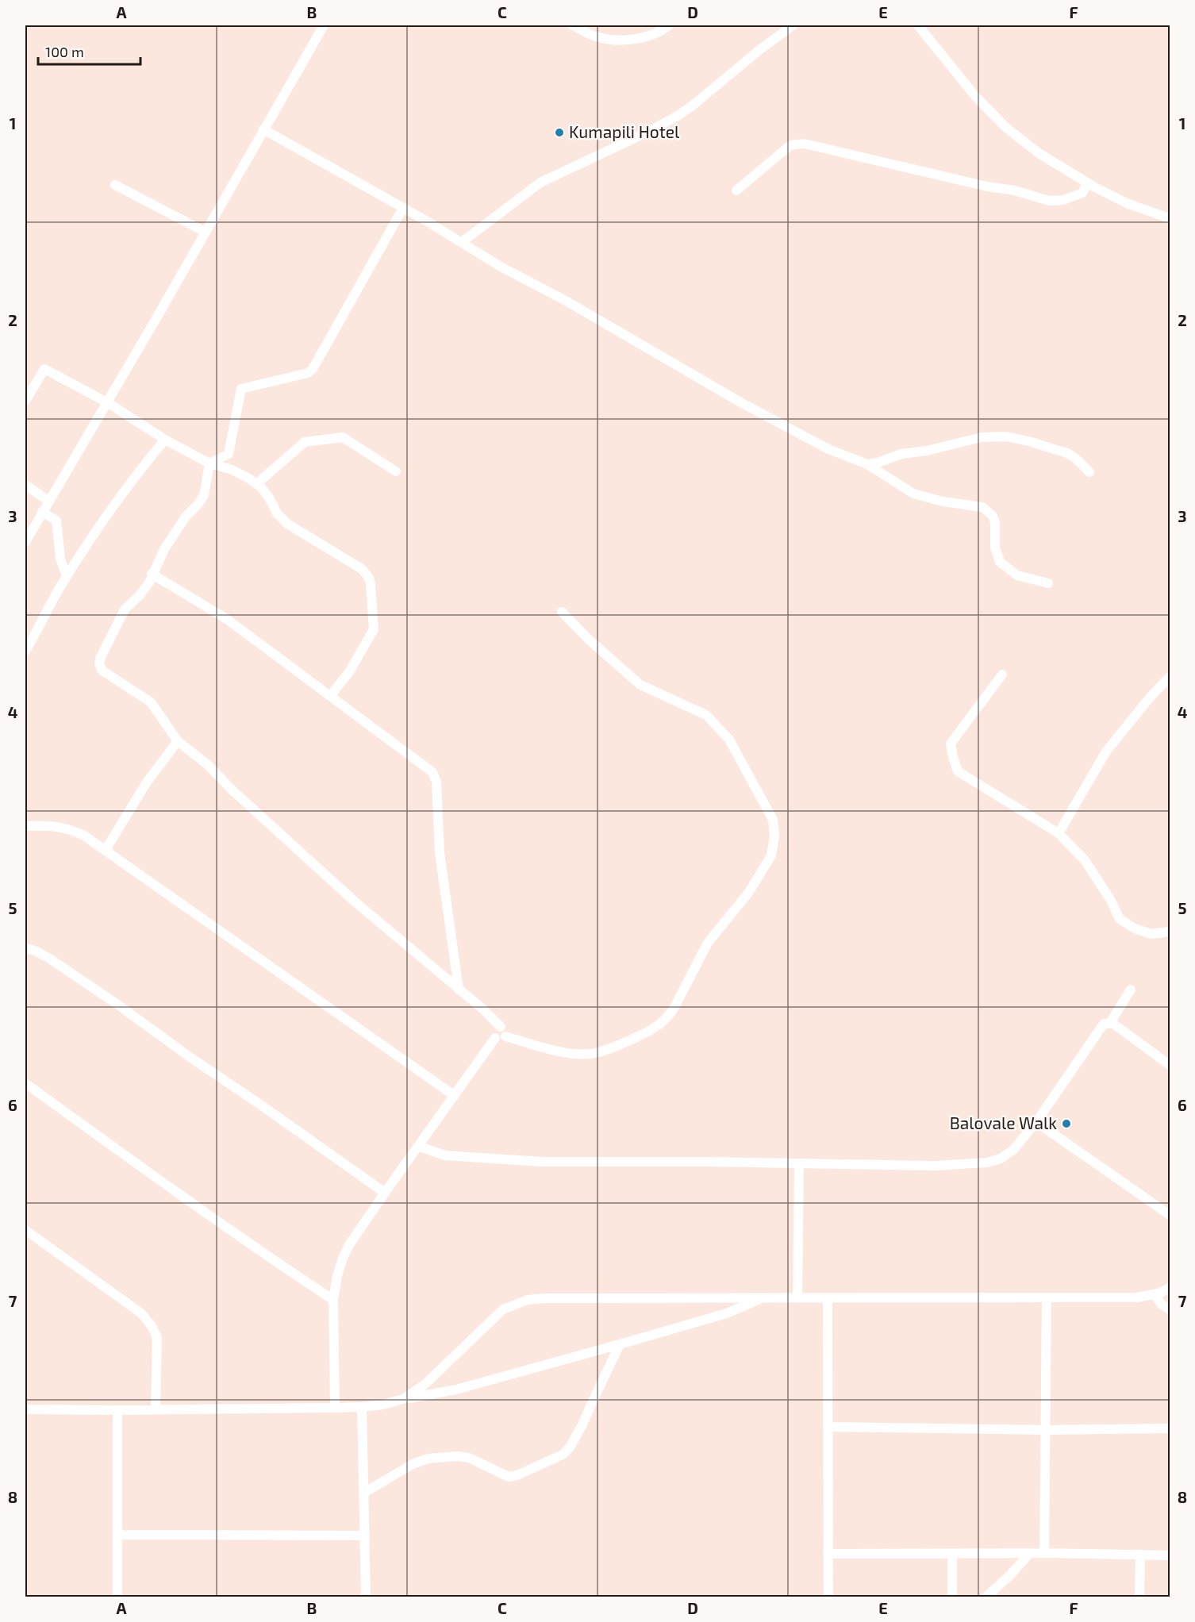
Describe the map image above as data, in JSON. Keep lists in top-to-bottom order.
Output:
{
  "places": ["Kumapili Hotel", "Balovale Walk"],
  "scale_bar": "100 m",
  "grid": {
    "columns": [
      "A",
      "B",
      "C",
      "D",
      "E",
      "F"
    ],
    "rows": [
      "1",
      "2",
      "3",
      "4",
      "5",
      "6",
      "7",
      "8"
    ]
  }
}
